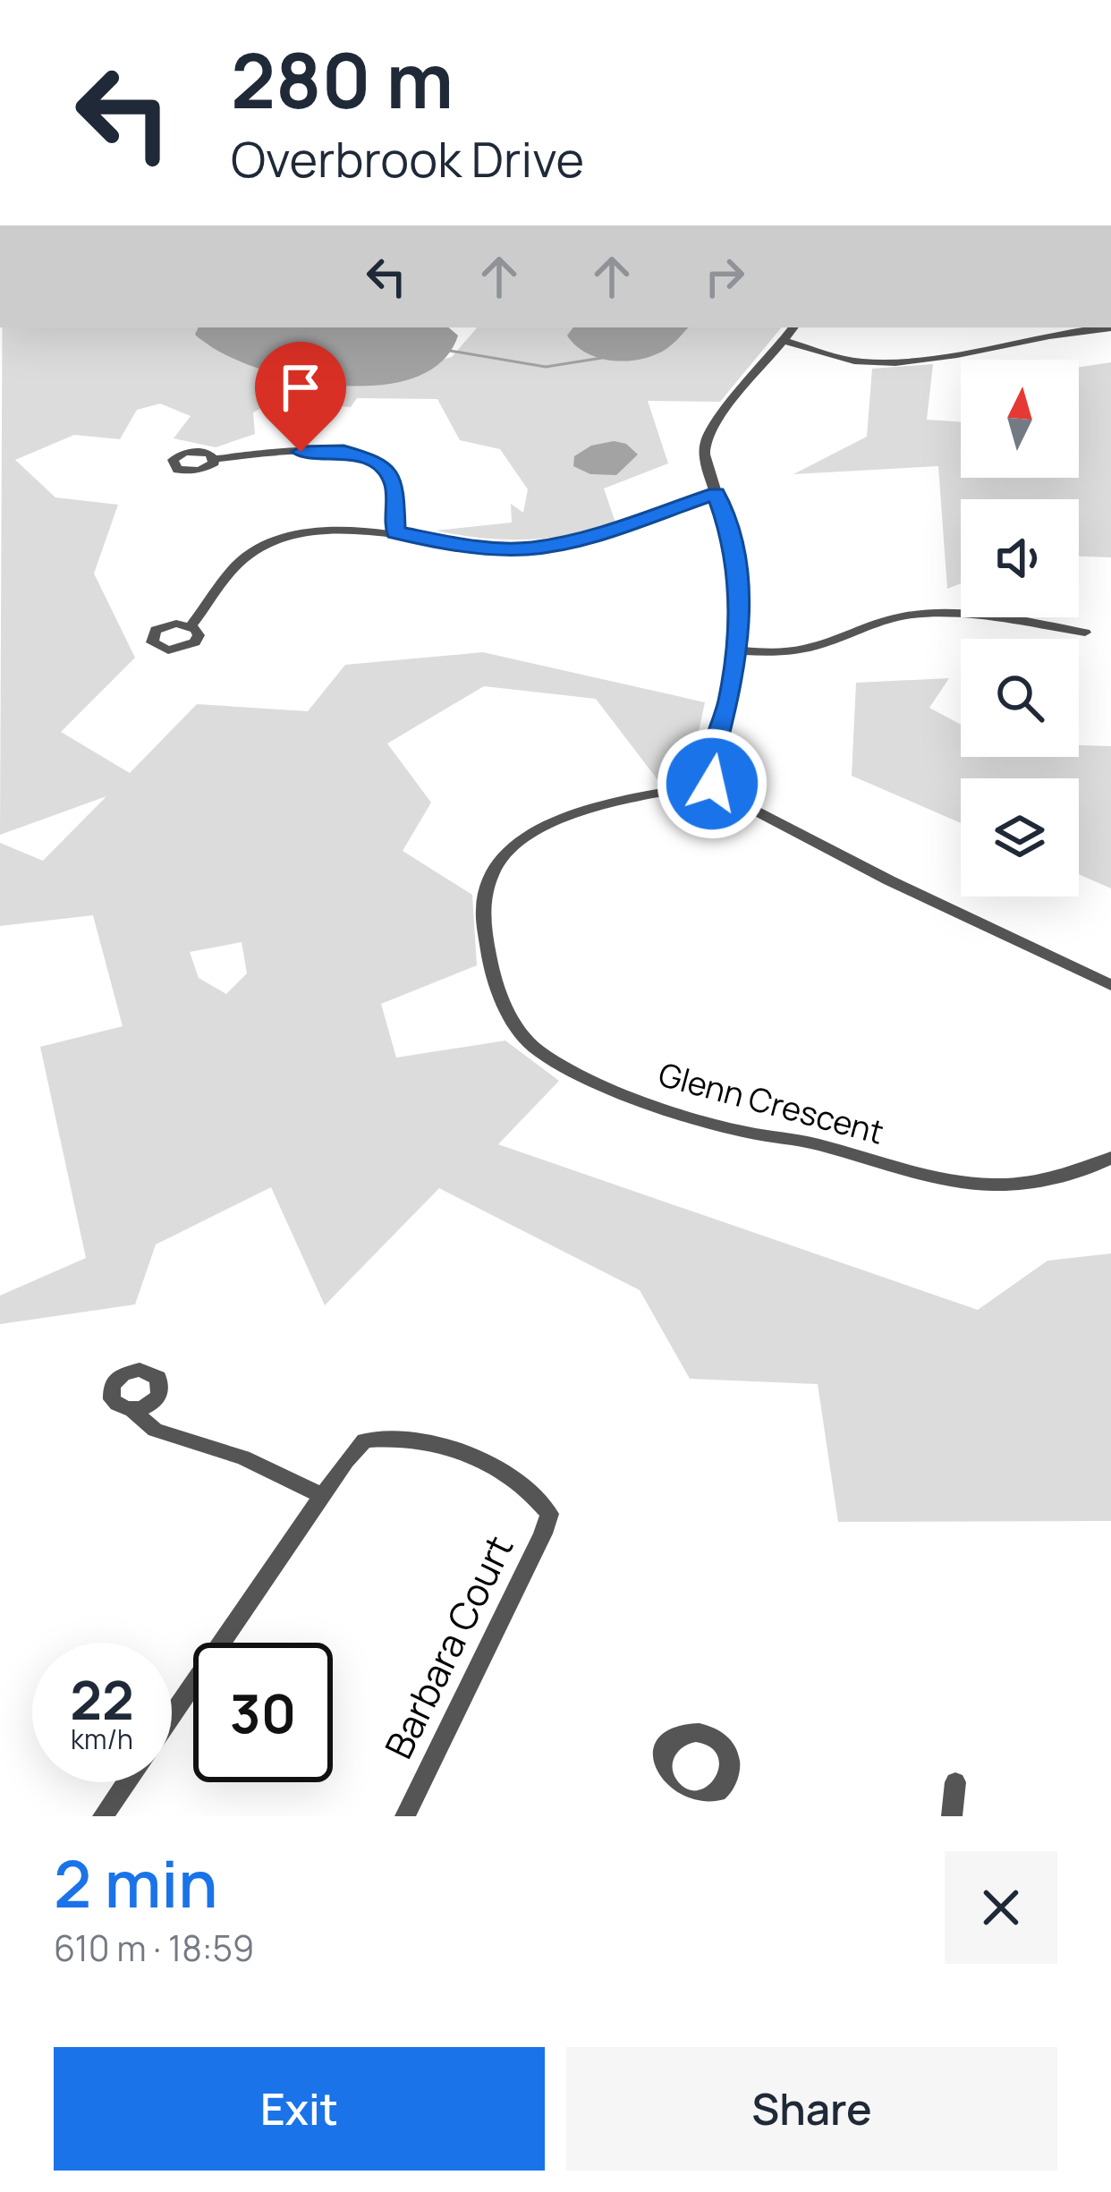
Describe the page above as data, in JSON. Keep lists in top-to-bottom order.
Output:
{
  "streets": {
    "street": ["Glenn Crescent", "Barbara Court"]
  },
  "north": "top",
  "page": {
    "turn": ["280 m", "Overbrook Drive"],
    "speed": "22 km/h",
    "limit": "30",
    "heading": ["2 min", "610 m · 18:59"],
    "buttons": ["Exit", "Share"]
  }
}
